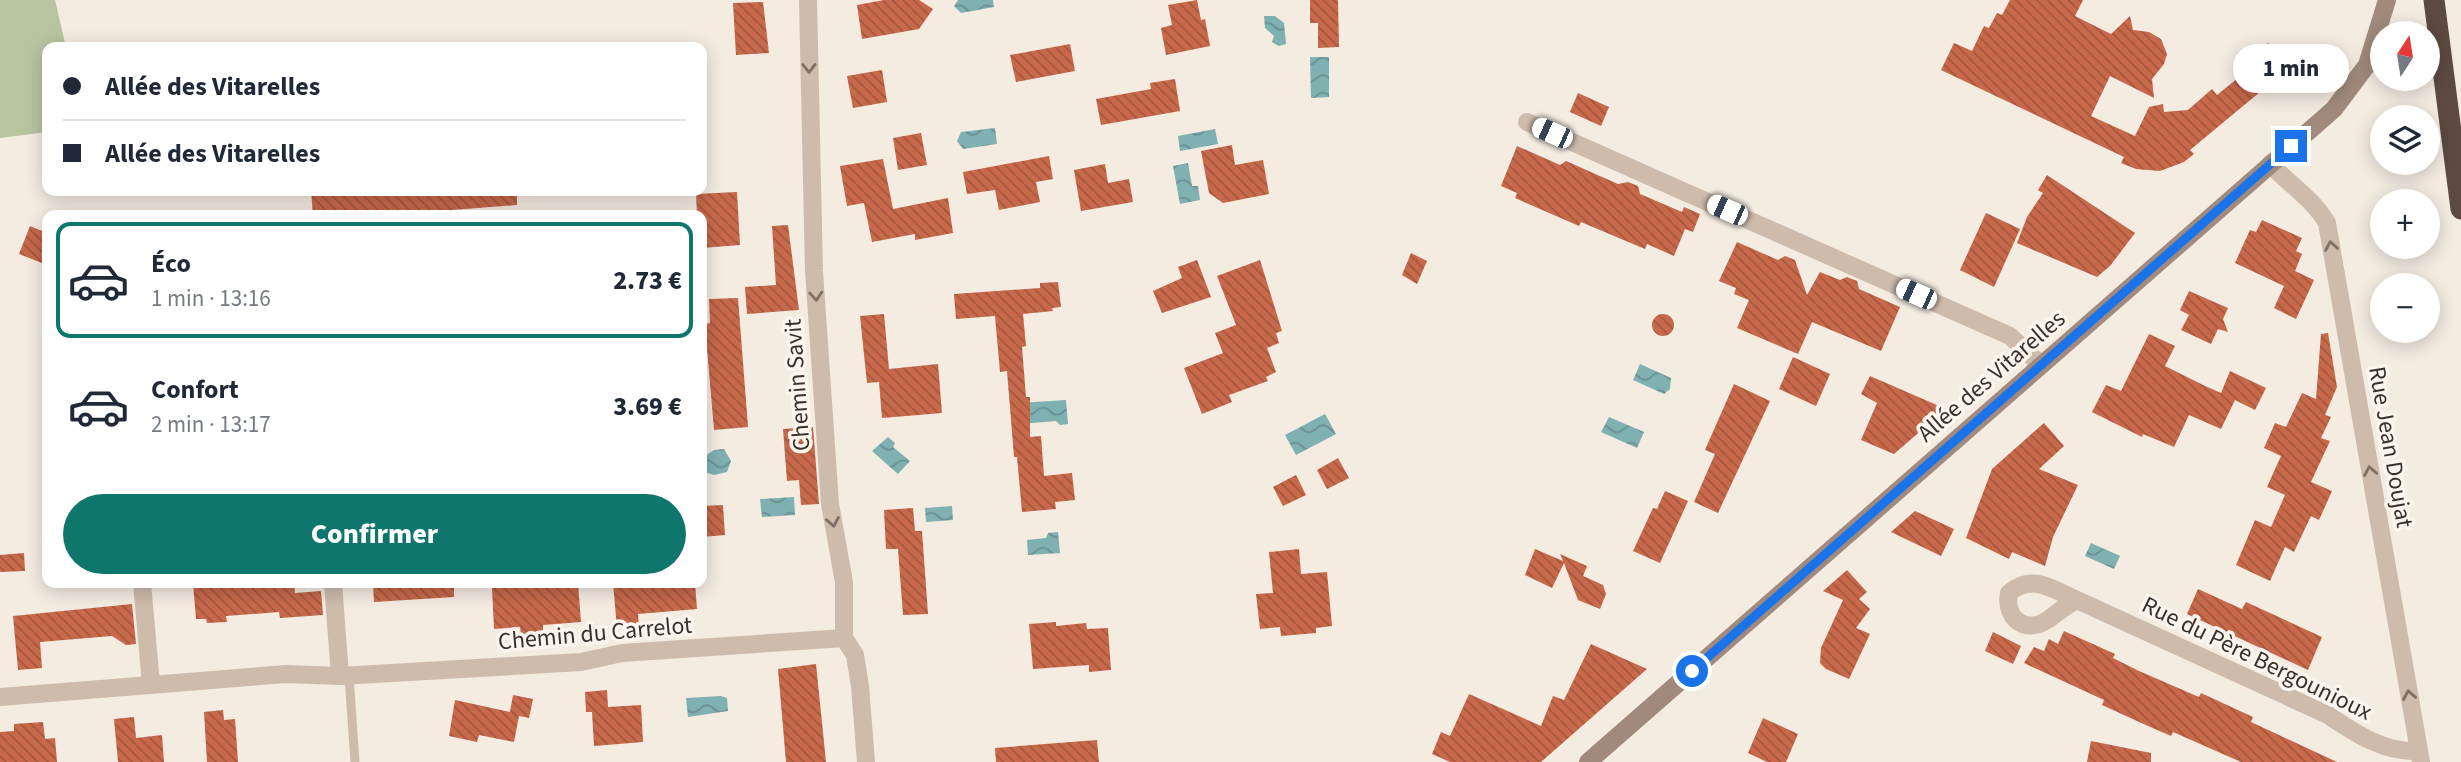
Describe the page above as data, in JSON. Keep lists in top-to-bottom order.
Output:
{
  "streets": {
    "main road": ["Allée des Vitarelles"],
    "street": [
      "Chemin Savit",
      "Rue Jean Doujat",
      "Chemin du Carrelot",
      "Rue du Père Bergounioux"
    ]
  },
  "crossings": [
    ["Allée des Vitarelles", "Rue Jean Doujat"],
    ["Chemin Savit", "Chemin du Carrelot"],
    ["Rue Jean Doujat", "Rue du Père Bergounioux"]
  ],
  "one_way": ["Chemin Savit", "Rue Jean Doujat"],
  "north": "top",
  "page": {
    "map_buttons": ["+", "−"],
    "banner": ["Allée des Vitarelles", "Allée des Vitarelles"],
    "bubble": "1 min",
    "list": [
      {
        "name": "Éco",
        "note": "1 min · 13:16",
        "value": "2.73 €"
      },
      {
        "name": "Confort",
        "note": "2 min · 13:17",
        "value": "3.69 €"
      }
    ],
    "buttons": "Confirmer"
  }
}
